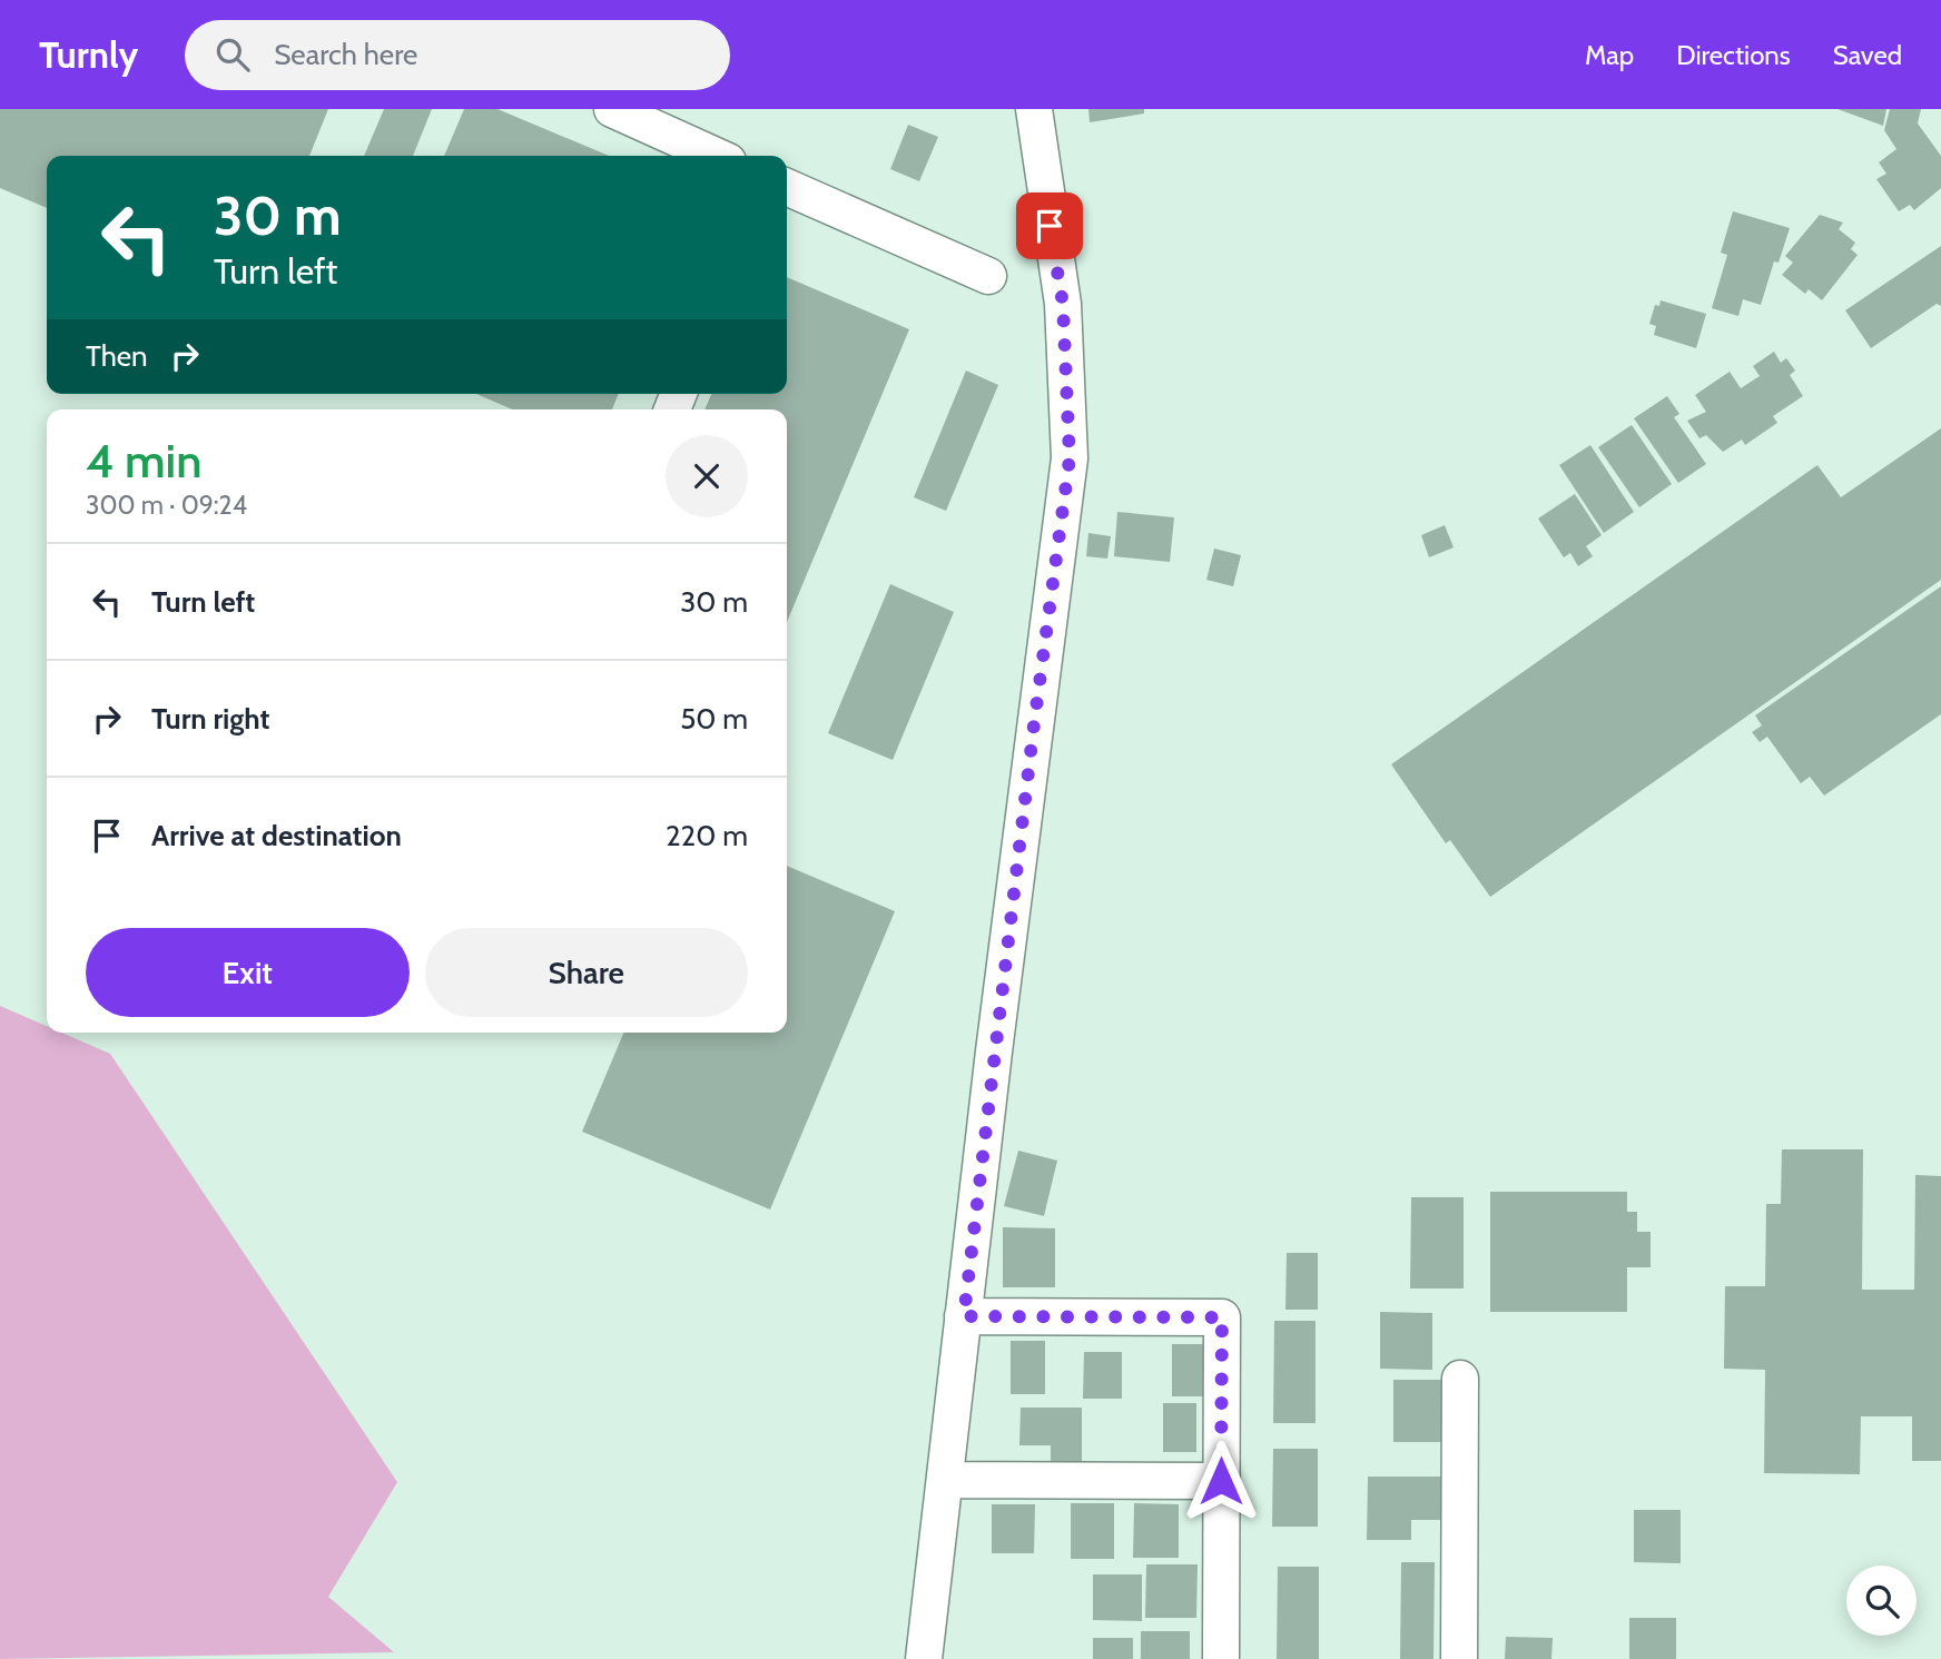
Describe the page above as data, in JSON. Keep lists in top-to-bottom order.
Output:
{
  "page": {
    "header": "Turnly",
    "search": "Search here",
    "nav": ["Map", "Directions", "Saved"],
    "turn": ["30 m", "Turn left"],
    "then": "Then",
    "heading": ["4 min", "300 m · 09:24"],
    "list": [
      {
        "name": "Turn left",
        "value": "30 m"
      },
      {
        "name": "Turn right",
        "value": "50 m"
      },
      {
        "name": "Arrive at destination",
        "value": "220 m"
      }
    ],
    "buttons": ["Exit", "Share"]
  }
}
